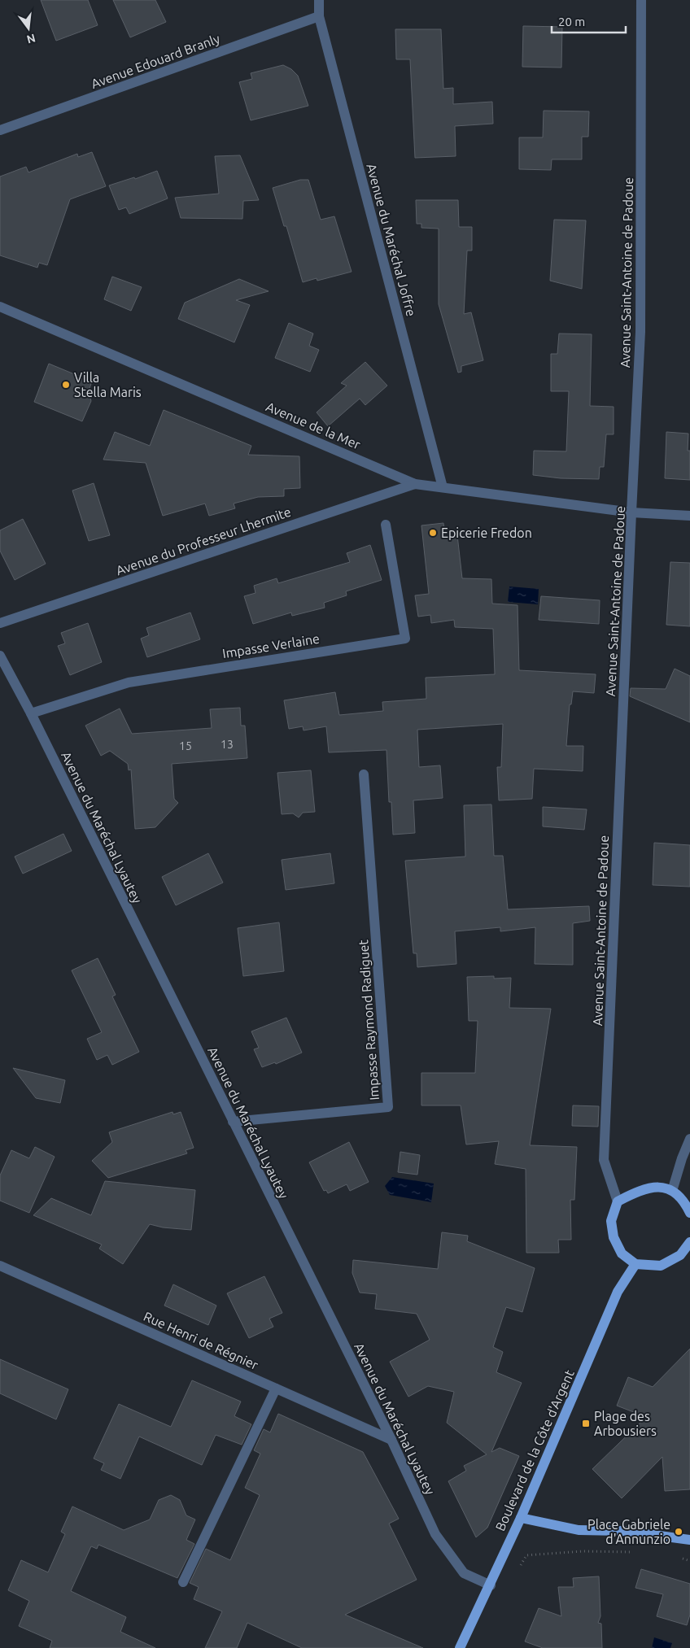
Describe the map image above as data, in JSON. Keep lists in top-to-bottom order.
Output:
{
  "streets": {
    "main road": ["Boulevard de la Côte d'Argent"],
    "street": [
      "Avenue Edouard Branly",
      "Avenue du Maréchal Joffre",
      "Avenue Saint-Antoine de Padoue",
      "Avenue de la Mer",
      "Avenue du Professeur Lhermite",
      "Impasse Verlaine",
      "Avenue du Maréchal Lyautey",
      "Impasse Raymond Radiguet",
      "Rue Henri de Régnier"
    ]
  },
  "crossings": [
    ["Avenue Edouard Branly", "Avenue du Maréchal Joffre"],
    ["Avenue du Maréchal Joffre", "Avenue de la Mer"],
    ["Avenue Saint-Antoine de Padoue", "Avenue de la Mer"],
    ["Avenue de la Mer", "Avenue du Professeur Lhermite"],
    ["Impasse Verlaine", "Avenue du Maréchal Lyautey"],
    ["Avenue du Maréchal Lyautey", "Impasse Raymond Radiguet"],
    ["Avenue du Maréchal Lyautey", "Rue Henri de Régnier"],
    ["Avenue du Maréchal Lyautey", "Boulevard de la Côte d'Argent"]
  ],
  "places": {
    "other": ["Villa Stella Maris", "Epicerie Fredon", "Place Gabriele d'Annunzio"],
    "transit": ["Plage des Arbousiers"]
  },
  "house_numbers": ["13", "15"],
  "scale_bar": "20 m",
  "north": "bottom"
}
